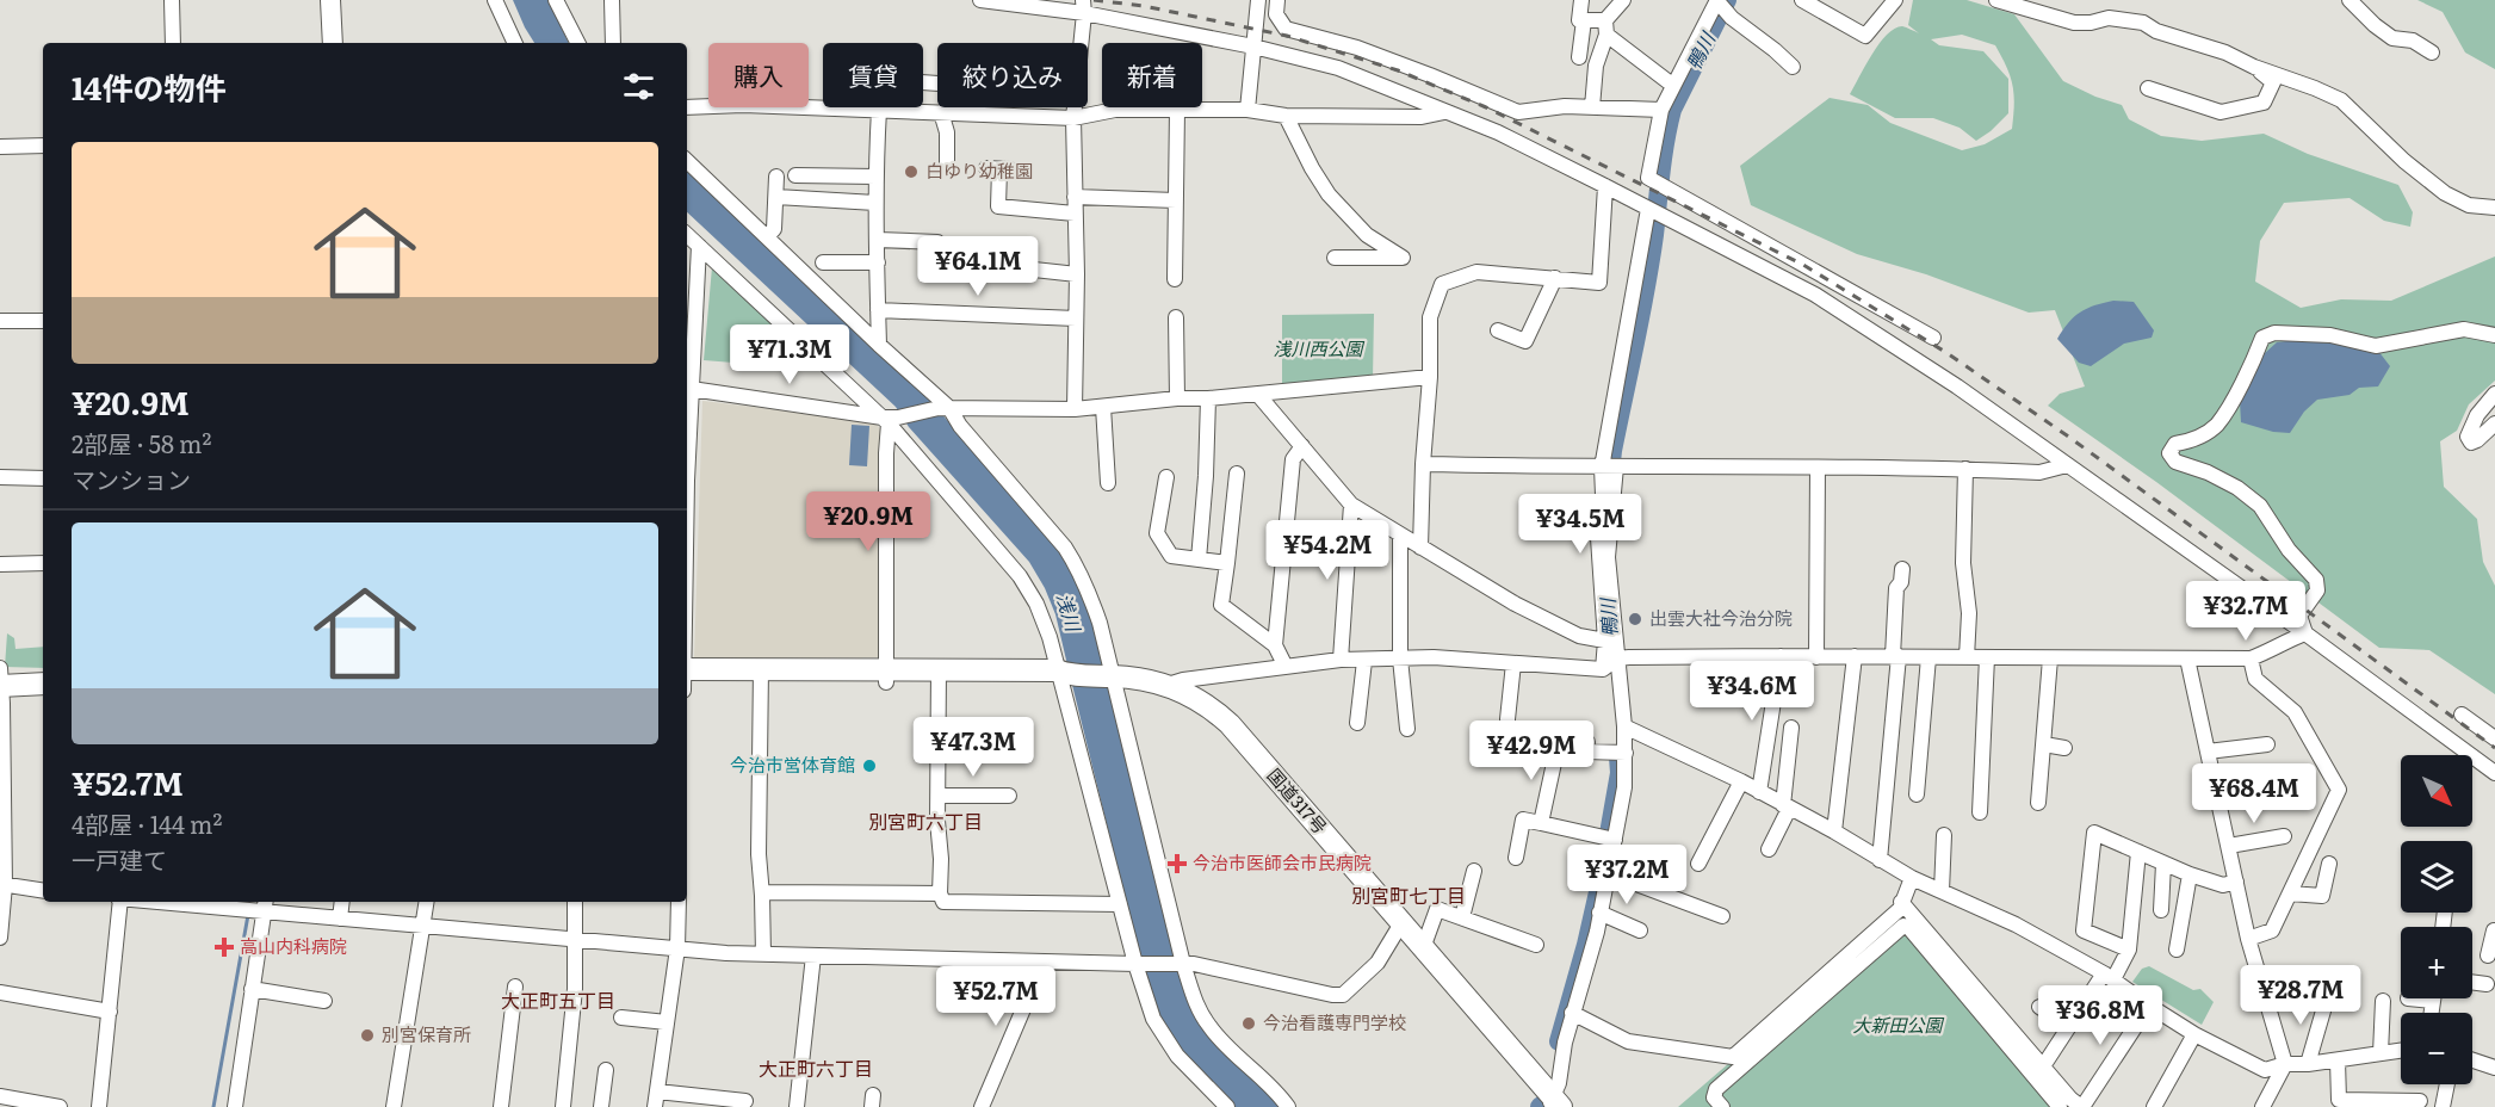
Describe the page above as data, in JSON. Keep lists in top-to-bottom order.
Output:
{
  "streets": {
    "highway": ["国道317号"]
  },
  "districts": [
    "別宮町六丁目",
    "別宮町七丁目",
    "大正町五丁目",
    "大正町六丁目"
  ],
  "water": ["鴨川", "浅川"],
  "parks": ["浅川西公園", "大新田公園"],
  "places": {
    "other": [
      "白ゆり幼稚園",
      "出雲大社今治分院",
      "今治市営体育館",
      "今治看護専門学校",
      "別宮保育所"
    ],
    "health": ["今治市医師会市民病院", "高山内科病院"]
  },
  "north": "bottom right",
  "page": {
    "chip": [
      "購入",
      "賃貸",
      "絞り込み",
      "新着"
    ],
    "heading": "14件の物件",
    "list": [
      {
        "name": "¥20.9M",
        "note": "2部屋 · 58 m² · マンション"
      },
      {
        "name": "¥52.7M",
        "note": "4部屋 · 144 m² · 一戸建て"
      }
    ],
    "price": [
      "¥64.1M",
      "¥71.3M",
      "¥20.9M",
      "¥34.5M",
      "¥54.2M",
      "¥32.7M",
      "¥34.6M",
      "¥47.3M",
      "¥42.9M",
      "¥68.4M",
      "¥37.2M",
      "¥28.7M",
      "¥52.7M",
      "¥36.8M"
    ],
    "map_buttons": ["+", "−"]
  }
}
